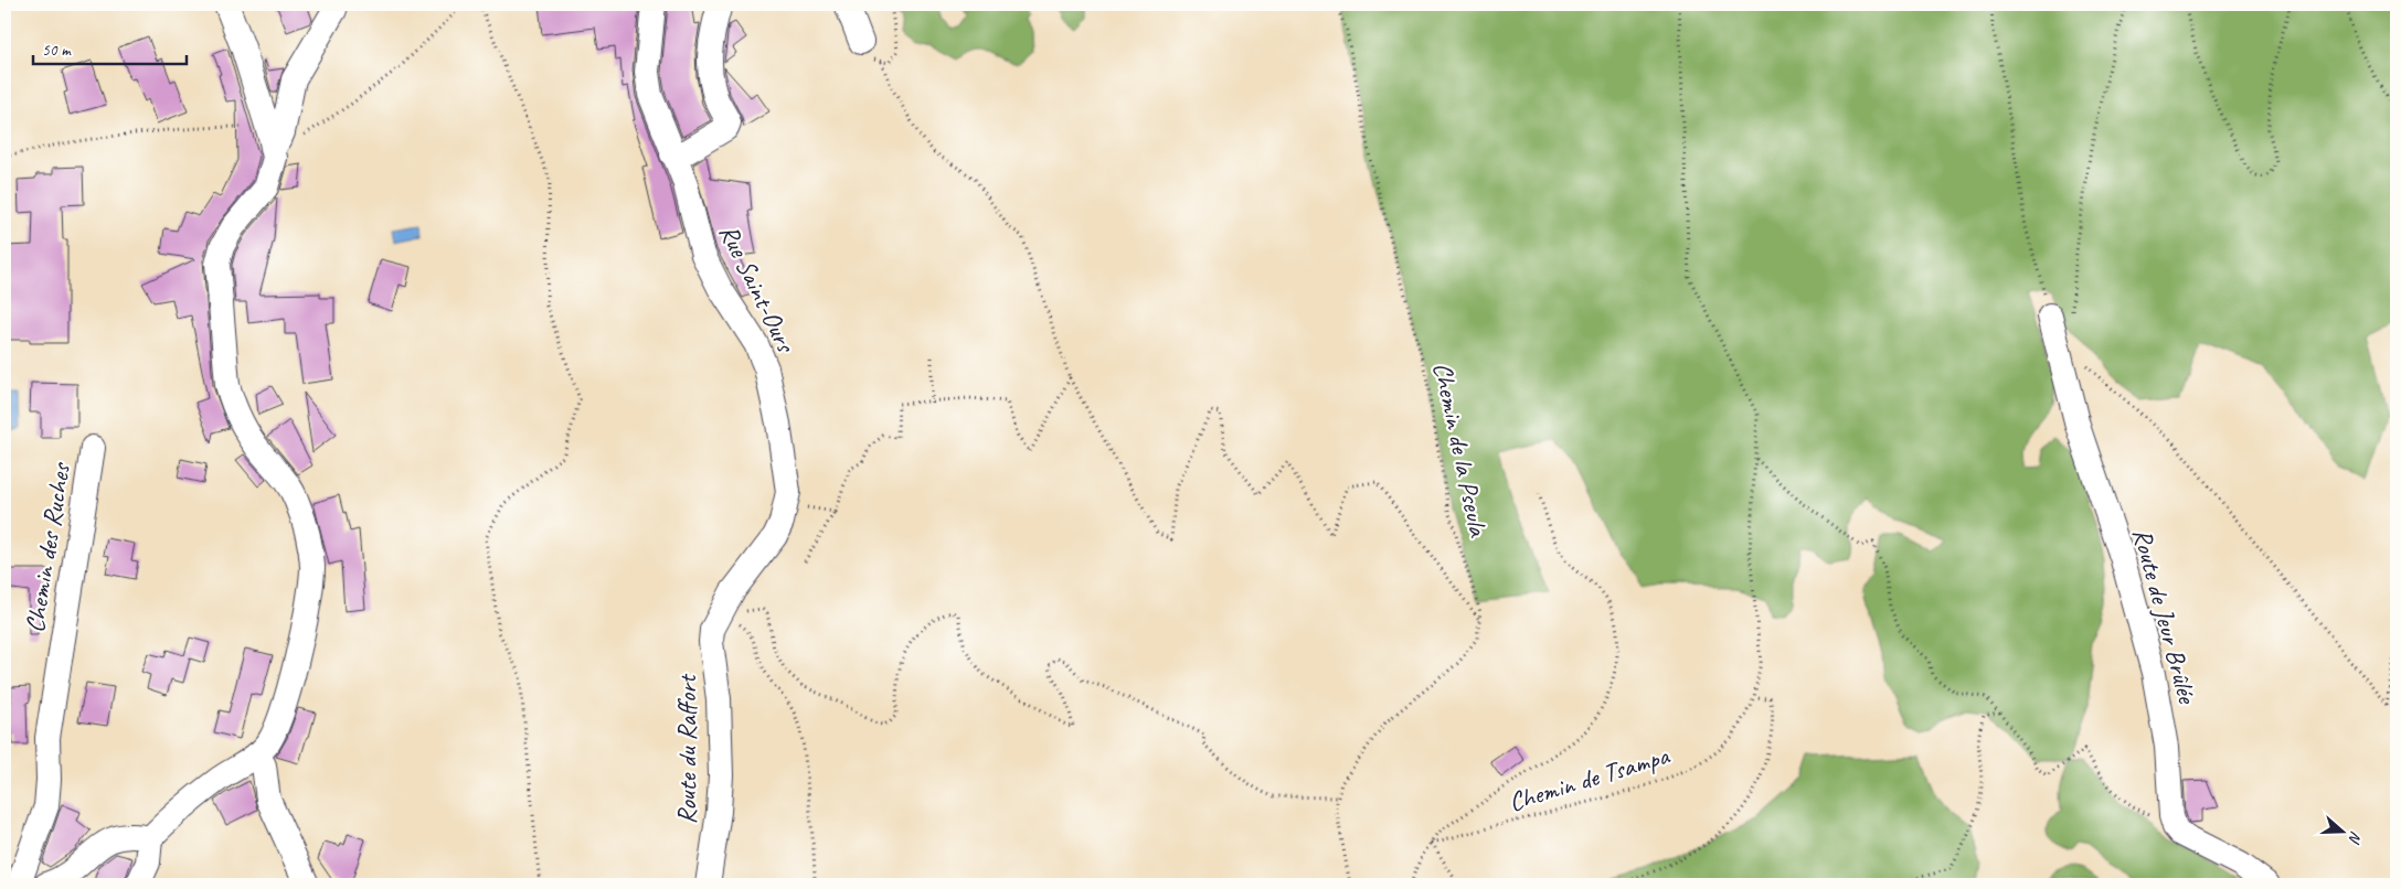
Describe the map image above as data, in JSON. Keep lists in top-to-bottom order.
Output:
{
  "streets": {
    "street": [
      "Rue Saint-Ours",
      "Chemin des Ruches",
      "Route de Jeur Brûlée",
      "Route du Raffort"
    ],
    "path": ["Chemin de la Pseula", "Chemin de Tsampa"]
  },
  "crossings": [
    ["Rue Saint-Ours", "Route du Raffort"]
  ],
  "scale_bar": "50 m",
  "north": "right"
}
